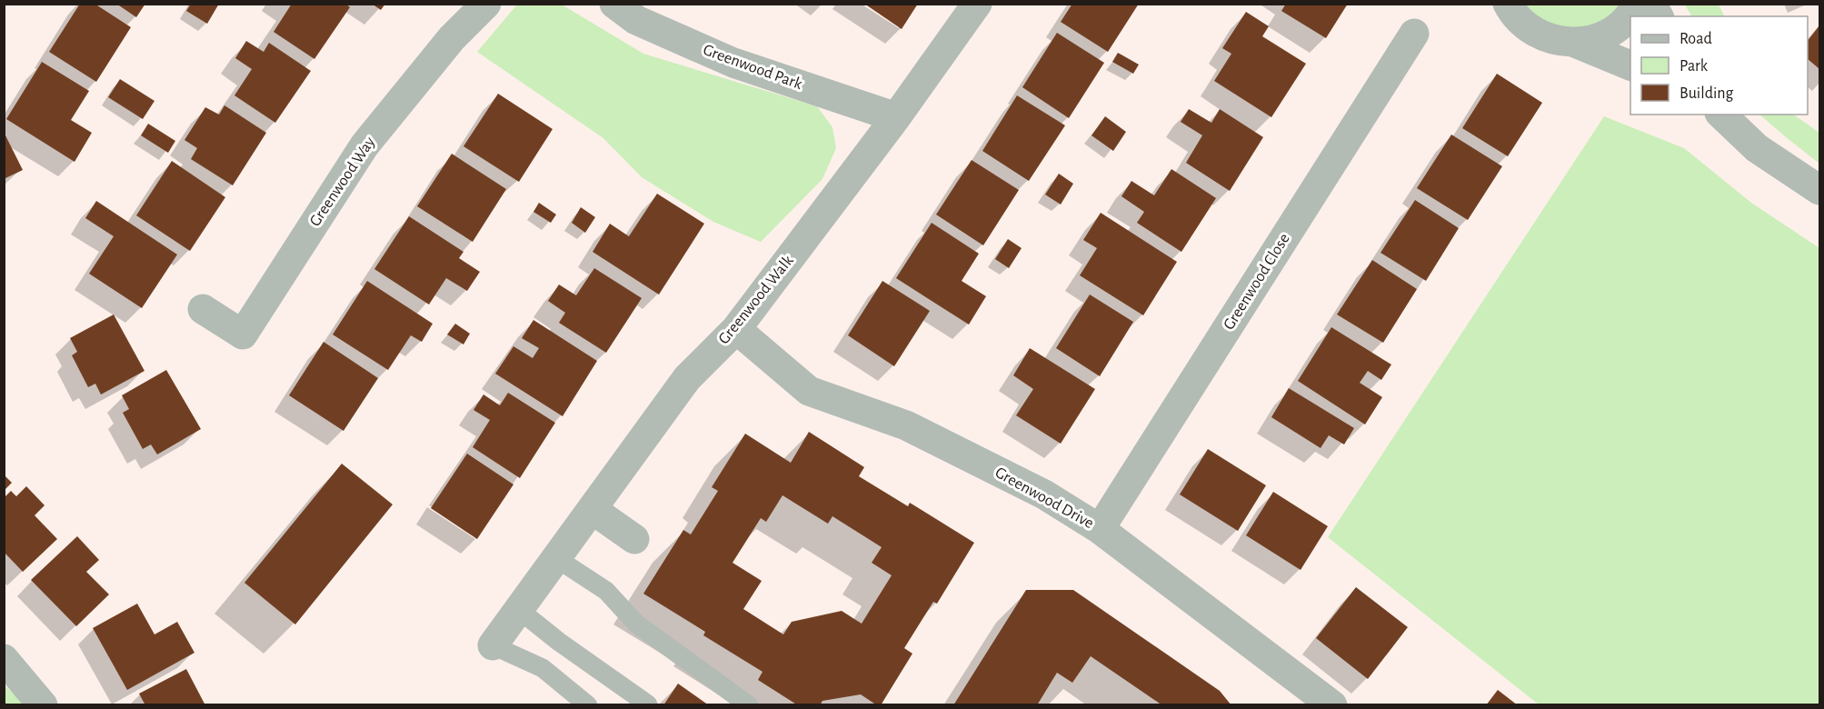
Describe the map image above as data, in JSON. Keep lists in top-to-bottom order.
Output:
{
  "streets": {
    "street": [
      "Greenwood Park",
      "Greenwood Way",
      "Greenwood Close",
      "Greenwood Walk",
      "Greenwood Drive"
    ]
  },
  "crossings": [
    ["Greenwood Park", "Greenwood Walk"],
    ["Greenwood Close", "Greenwood Drive"],
    ["Greenwood Walk", "Greenwood Drive"]
  ],
  "legend": ["Road", "Park", "Building"]
}
